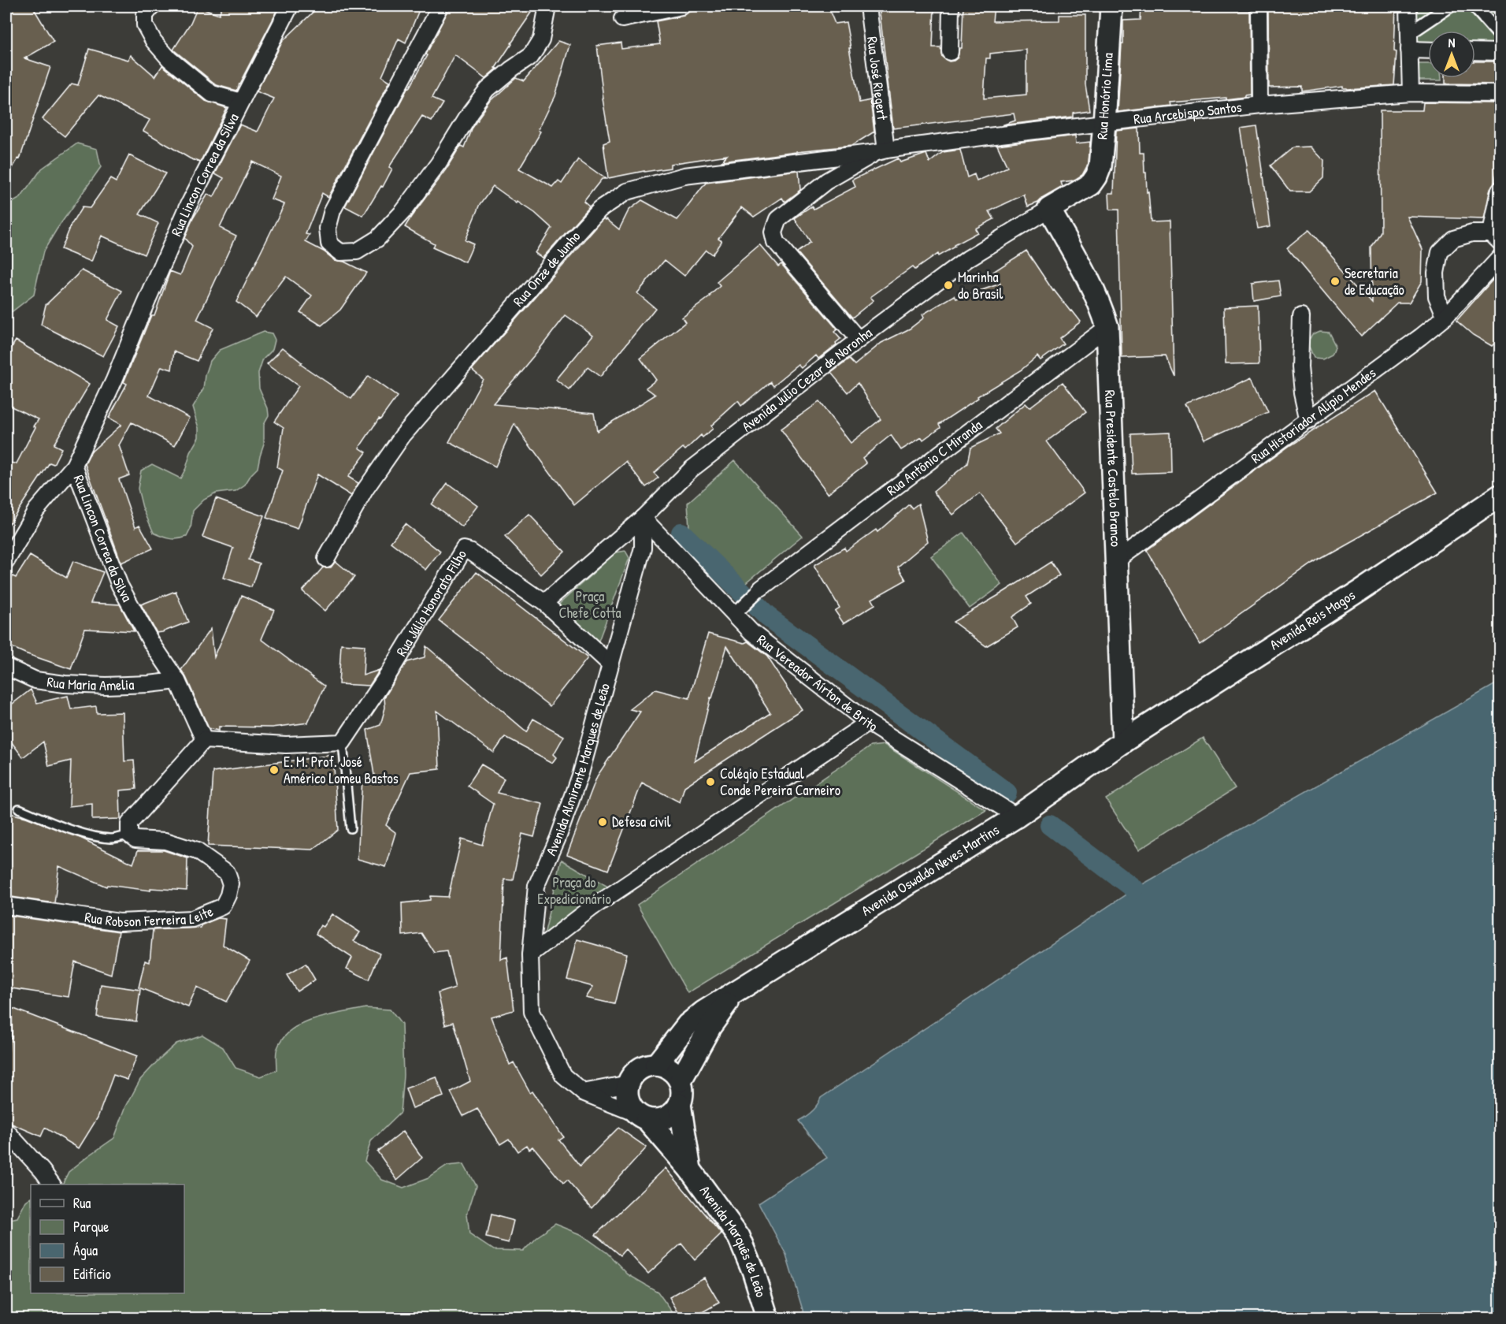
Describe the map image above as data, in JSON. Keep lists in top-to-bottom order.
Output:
{
  "streets": {
    "main road": [
      "Rua Honório Lima",
      "Avenida Julio Cezar de Noronha",
      "Rua Presidente Castelo Branco",
      "Avenida Reis Magos",
      "Avenida Oswaldo Neves Martins",
      "Avenida Marquês de Leão"
    ],
    "street": [
      "Rua José Riegert",
      "Rua Arcebispo Santos",
      "Rua Lincon Correa da Silva",
      "Rua Onze de Junho",
      "Rua Historiador Alípio Mendes",
      "Rua Antônio C Miranda",
      "Rua Júlio Honorato Filho",
      "Rua Vereador Aírton de Brito",
      "Rua Maria Amelia",
      "Avenida Almirante Marques de Leão",
      "Rua Robson Ferreira Leite"
    ]
  },
  "crossings": [
    ["Rua José Riegert", "Rua Arcebispo Santos"],
    ["Rua José Riegert", "Rua Onze de Junho"],
    ["Rua Honório Lima", "Rua Arcebispo Santos"],
    ["Rua Honório Lima", "Avenida Julio Cezar de Noronha"],
    ["Rua Arcebispo Santos", "Rua Onze de Junho"],
    ["Rua Lincon Correa da Silva", "Rua Maria Amelia"],
    ["Avenida Julio Cezar de Noronha", "Rua Presidente Castelo Branco"],
    ["Avenida Julio Cezar de Noronha", "Rua Júlio Honorato Filho"],
    ["Avenida Julio Cezar de Noronha", "Rua Vereador Aírton de Brito"],
    ["Avenida Julio Cezar de Noronha", "Avenida Almirante Marques de Leão"],
    ["Rua Historiador Alípio Mendes", "Rua Presidente Castelo Branco"],
    ["Rua Antônio C Miranda", "Rua Presidente Castelo Branco"],
    ["Rua Presidente Castelo Branco", "Avenida Reis Magos"],
    ["Rua Presidente Castelo Branco", "Avenida Oswaldo Neves Martins"],
    ["Rua Júlio Honorato Filho", "Avenida Almirante Marques de Leão"],
    ["Avenida Reis Magos", "Avenida Oswaldo Neves Martins"],
    ["Rua Vereador Aírton de Brito", "Avenida Almirante Marques de Leão"],
    ["Rua Vereador Aírton de Brito", "Avenida Oswaldo Neves Martins"],
    ["Avenida Almirante Marques de Leão", "Avenida Oswaldo Neves Martins"],
    ["Avenida Almirante Marques de Leão", "Avenida Marquês de Leão"],
    ["Avenida Oswaldo Neves Martins", "Avenida Marquês de Leão"]
  ],
  "parks": ["Praça Chefe Cotta", "Praça do Expedicionário"],
  "places": [
    "Secretaria de Educação",
    "Marinha do Brasil",
    "E. M. Prof. José Américo Lomeu Bastos",
    "Colégio Estadual Conde Pereira Carneiro",
    "Defesa civil"
  ],
  "legend": [
    "Rua",
    "Parque",
    "Água",
    "Edifício"
  ],
  "north": "top"
}
